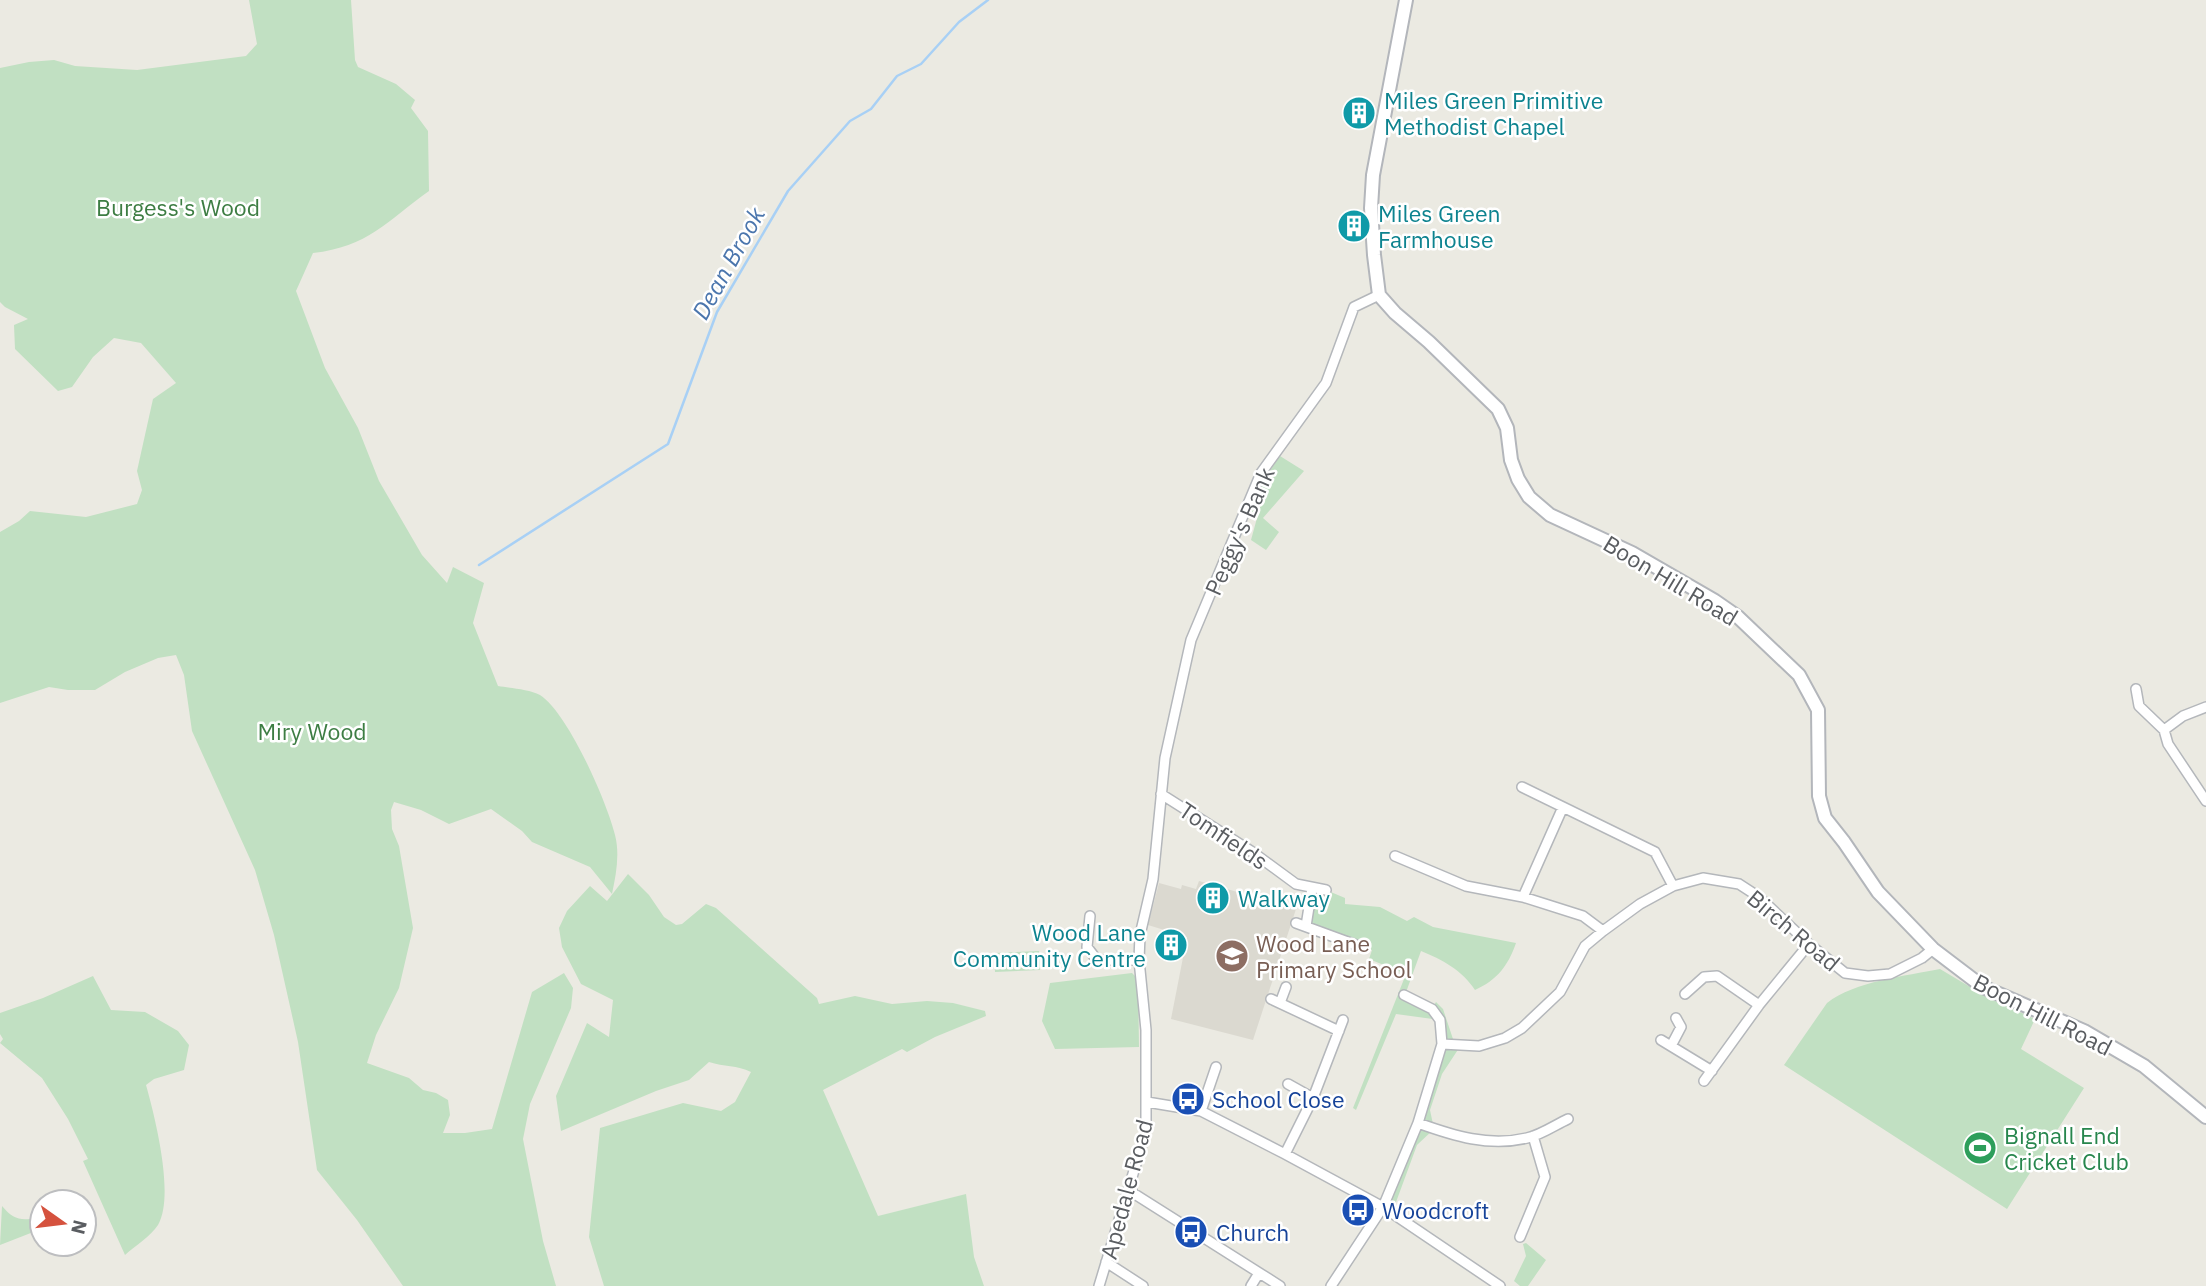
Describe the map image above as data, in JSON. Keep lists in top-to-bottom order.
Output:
{
  "streets": {
    "street": [
      "Peggy's Bank",
      "Boon Hill Road",
      "Tomfields",
      "Birch Road",
      "Apedale Road"
    ]
  },
  "crossings": [
    ["Peggy's Bank", "Boon Hill Road"],
    ["Peggy's Bank", "Apedale Road"],
    ["Boon Hill Road", "Birch Road"],
    ["Tomfields", "Apedale Road"]
  ],
  "water": ["Dean Brook"],
  "parks": ["Burgess's Wood", "Miry Wood"],
  "places": {
    "building": [
      "Miles Green Primitive Methodist Chapel",
      "Miles Green Farmhouse",
      "Walkway",
      "Wood Lane Community Centre"
    ],
    "school or university": ["Wood Lane Primary School"],
    "bus stop": ["School Close", "Woodcroft", "Church"],
    "sports": ["Bignall End Cricket Club"]
  },
  "north": "right"
}
